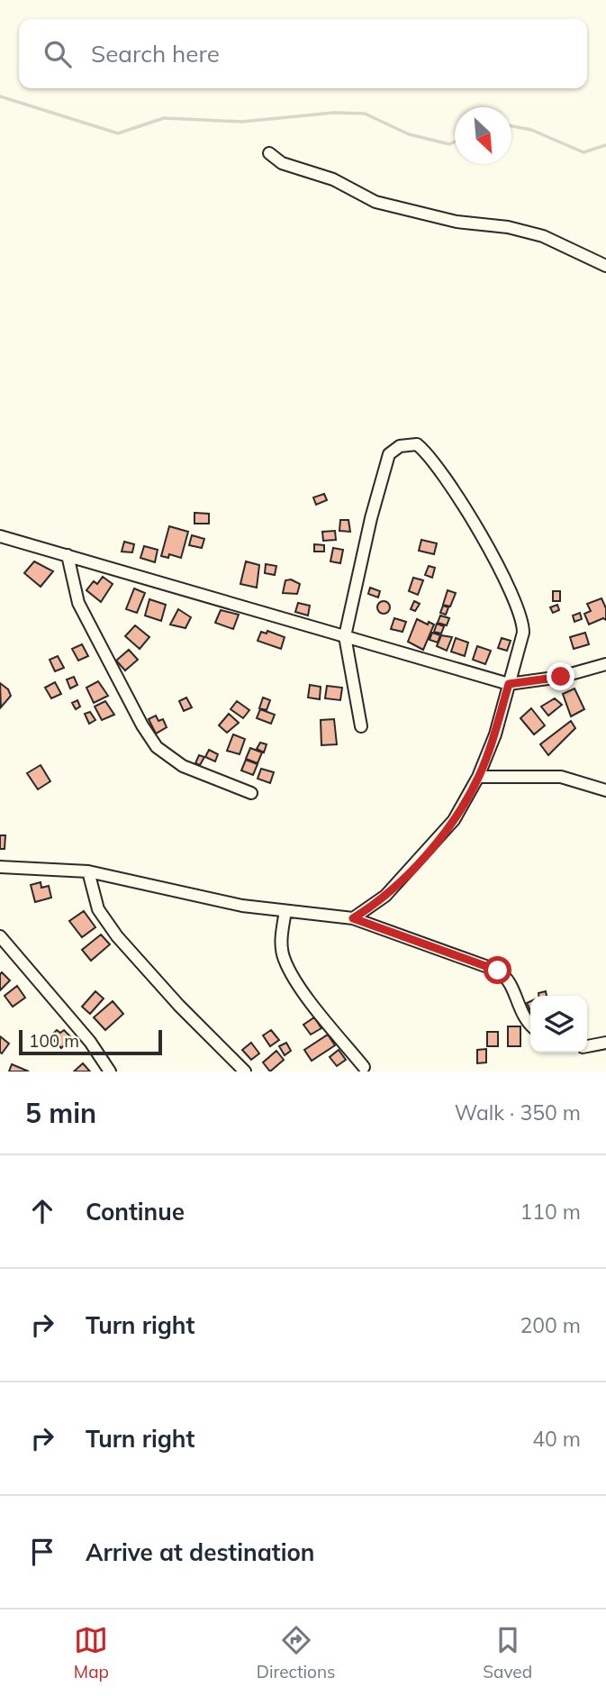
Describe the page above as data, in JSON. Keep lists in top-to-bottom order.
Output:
{
  "scale_bar": "100 m",
  "north": "bottom right",
  "page": {
    "search": "Search here",
    "scale": "100 m",
    "heading": ["5 min", "Walk · 350 m"],
    "list": [
      ["Continue", "110 m"],
      ["Turn right", "200 m"],
      ["Turn right", "40 m"],
      "Arrive at destination"
    ],
    "nav": ["Map", "Directions", "Saved"]
  }
}
